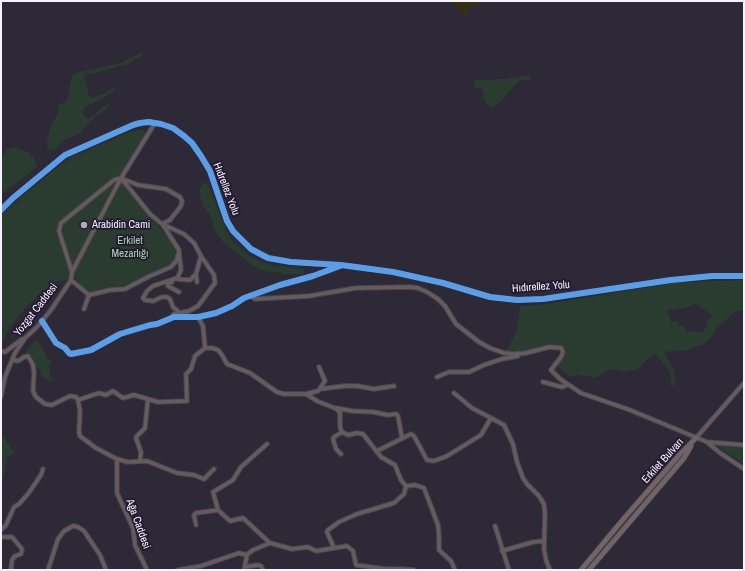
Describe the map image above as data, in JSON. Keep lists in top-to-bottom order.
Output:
{
  "streets": {
    "main road": ["Erkilet Bulvarı"],
    "street": [
      "Hıdrellez Yolu",
      "Hıdırellez Yolu",
      "Yozgat Caddesi",
      "Ağa Caddesi"
    ]
  },
  "crossings": [
    ["Hıdrellez Yolu", "Hıdırellez Yolu"]
  ],
  "parks": ["Erkilet Mezarlığı"],
  "places": ["Arabidin Cami"]
}
